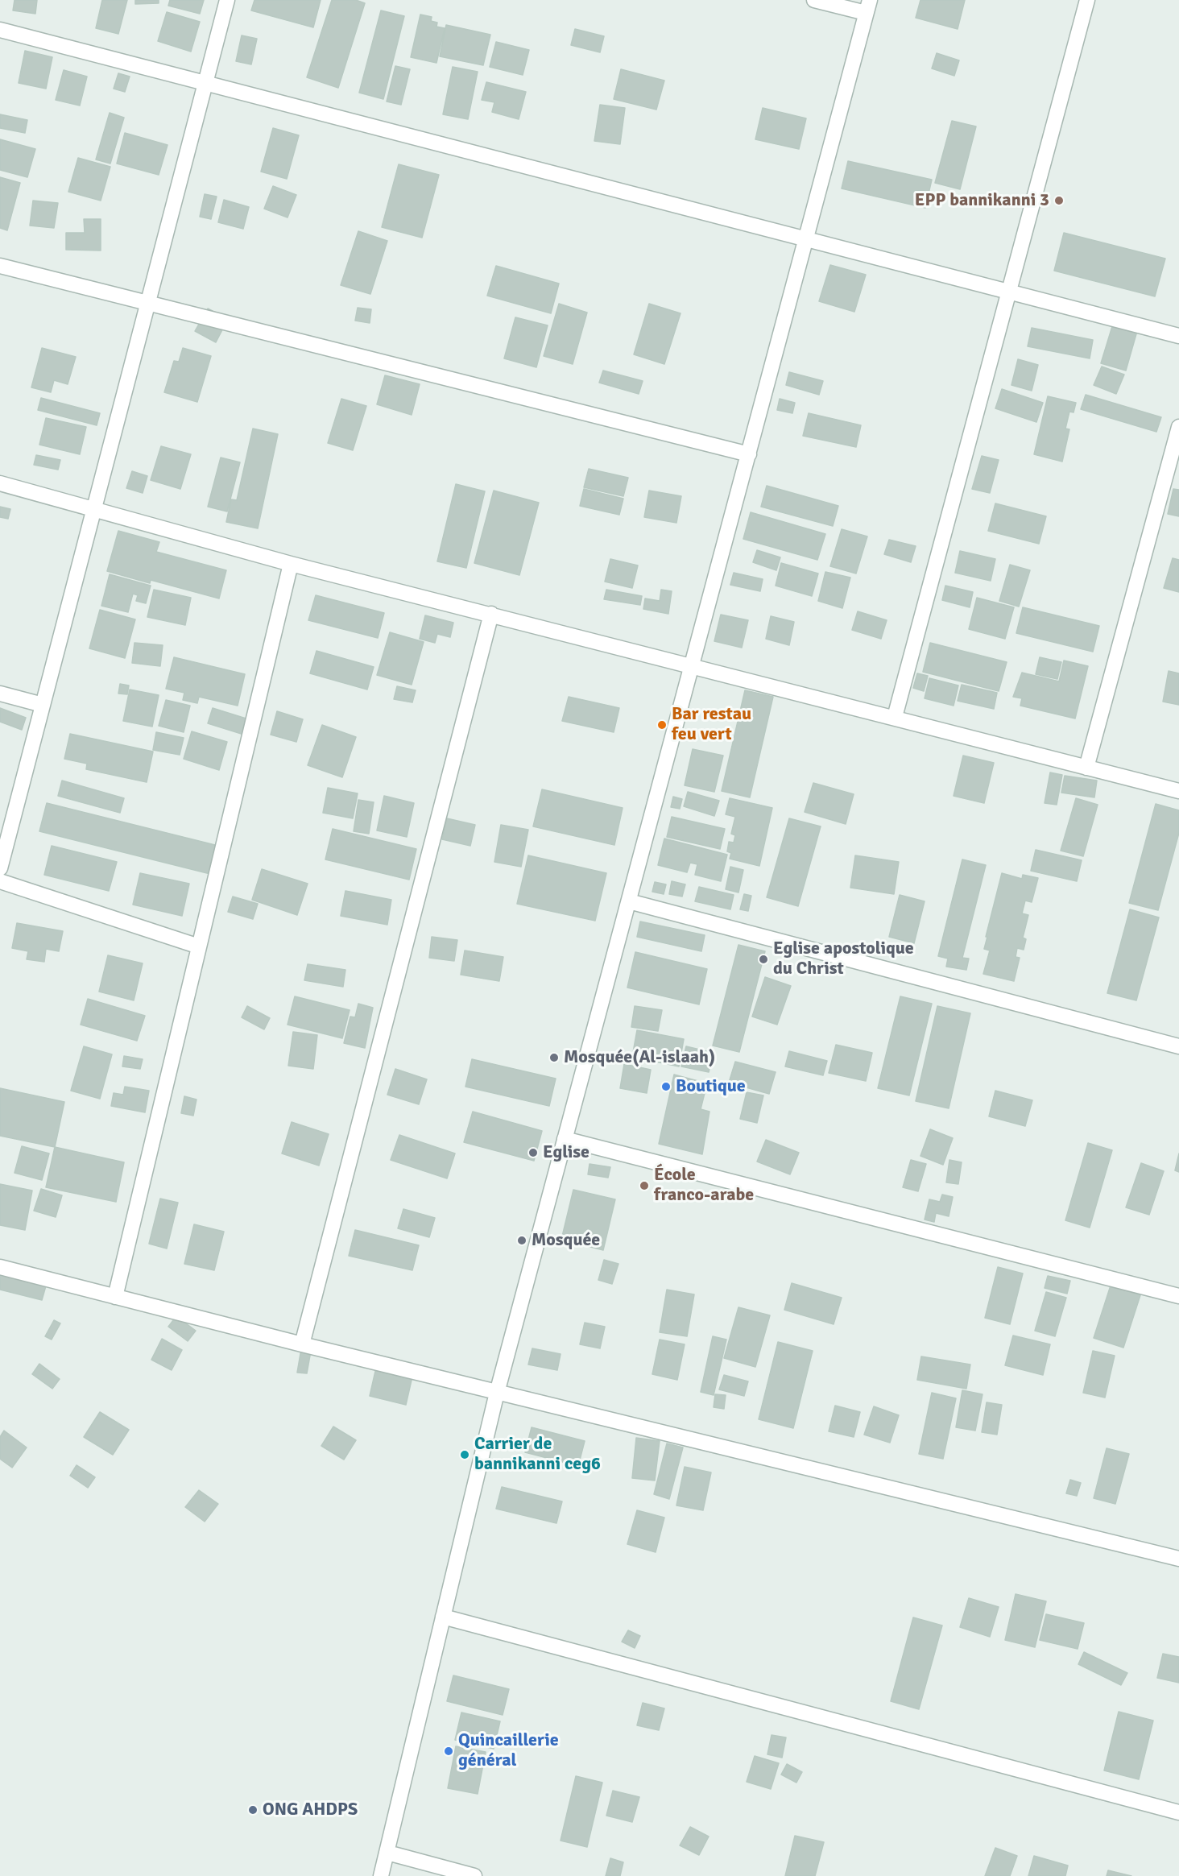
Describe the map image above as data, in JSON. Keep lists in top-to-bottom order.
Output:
{
  "places": [
    "EPP bannikanni 3",
    "Bar restau feu vert",
    "Eglise apostolique du Christ",
    "Mosquée(Al-islaah)",
    "Boutique",
    "Eglise",
    "École franco-arabe",
    "Mosquée",
    "Carrier de bannikanni ceg6",
    "Quincaillerie général",
    "ONG AHDPS"
  ]
}
